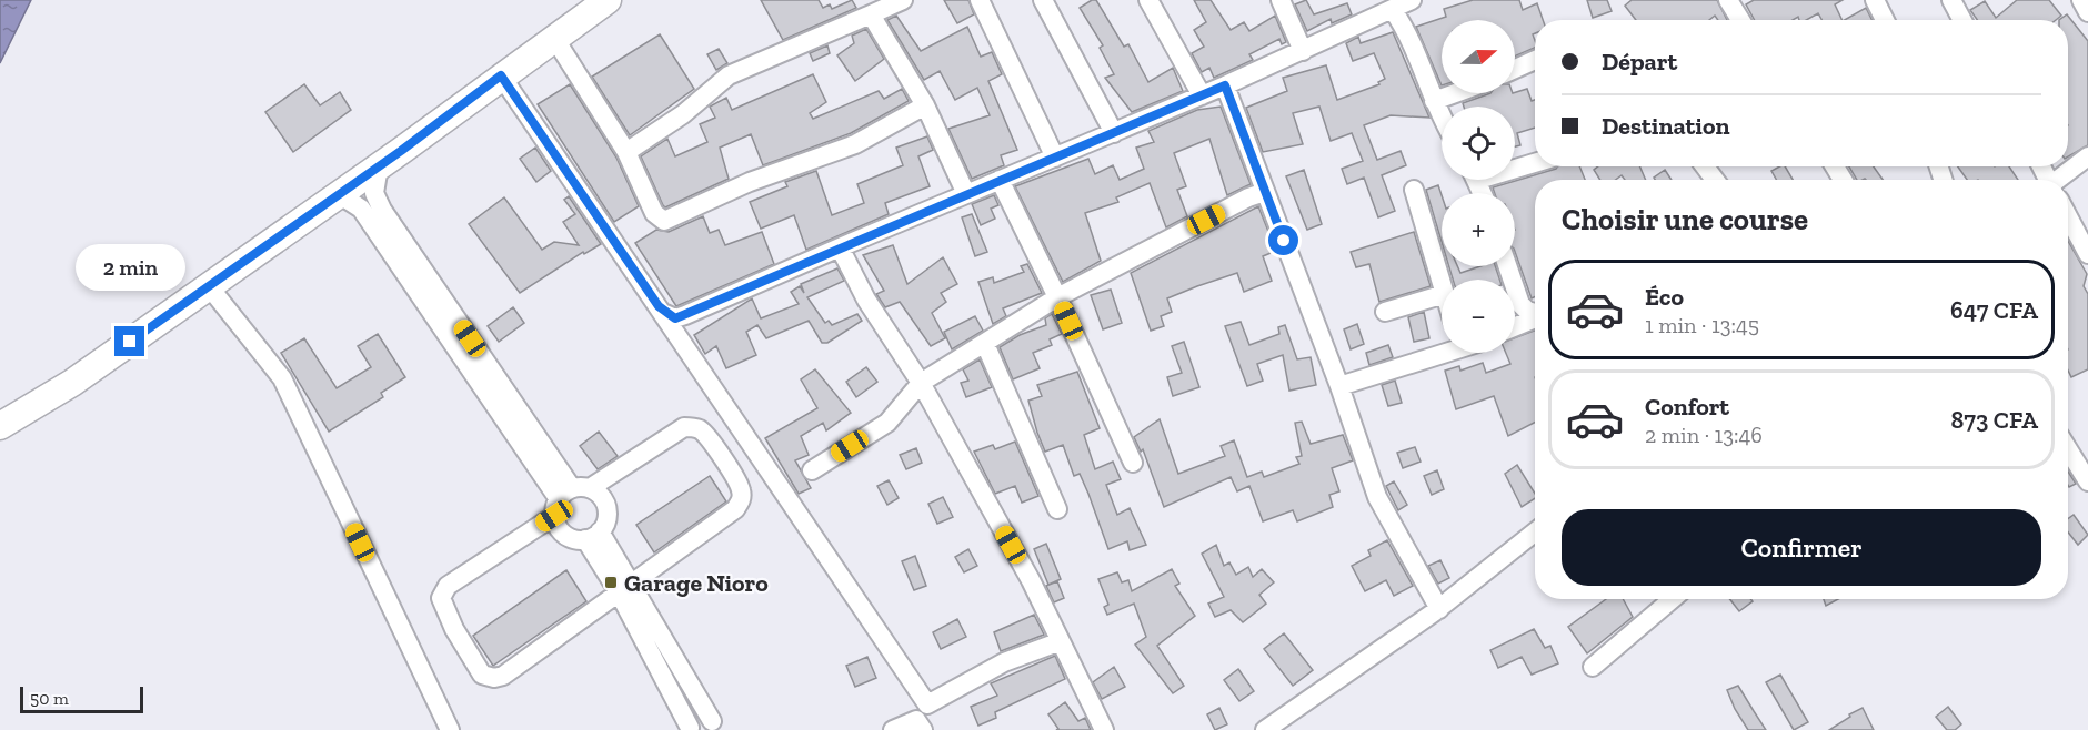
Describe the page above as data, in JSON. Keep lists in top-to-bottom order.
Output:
{
  "places": {
    "transit": ["Garage Nioro"]
  },
  "scale_bar": "50 m",
  "north": "right",
  "page": {
    "map_buttons": ["+", "−"],
    "banner": ["Départ", "Destination"],
    "heading": "Choisir une course",
    "bubble": "2 min",
    "list": [
      {
        "name": "Éco",
        "note": "1 min · 13:45",
        "value": "647 CFA"
      },
      {
        "name": "Confort",
        "note": "2 min · 13:46",
        "value": "873 CFA"
      }
    ],
    "buttons": "Confirmer",
    "scale": "50 m"
  }
}
